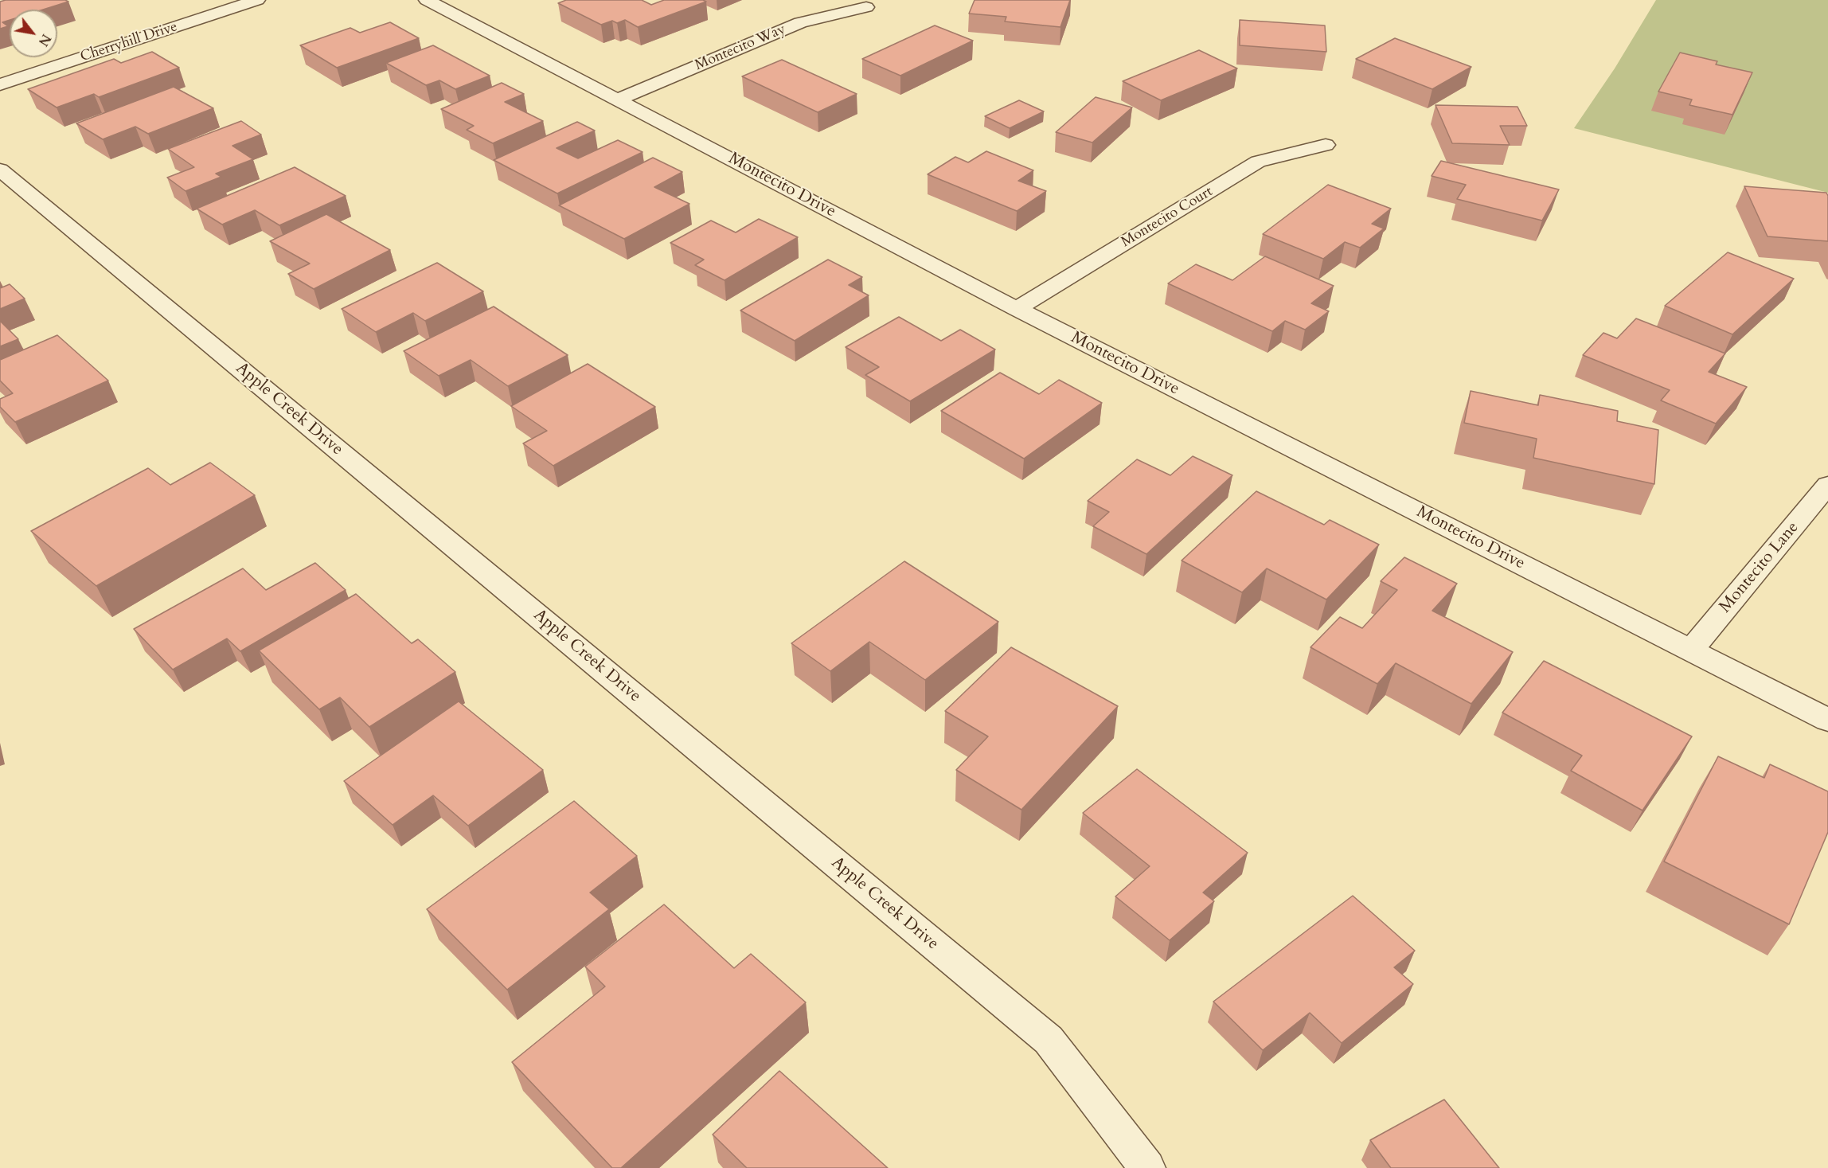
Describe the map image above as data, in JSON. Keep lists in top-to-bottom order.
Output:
{
  "streets": {
    "street": [
      "Cherryhill Drive",
      "Montecito Way",
      "Montecito Drive",
      "Montecito Court",
      "Apple Creek Drive",
      "Montecito Lane"
    ]
  },
  "crossings": [
    ["Montecito Way", "Montecito Drive"],
    ["Montecito Drive", "Montecito Court"],
    ["Montecito Drive", "Montecito Lane"]
  ],
  "north": "bottom right"
}
